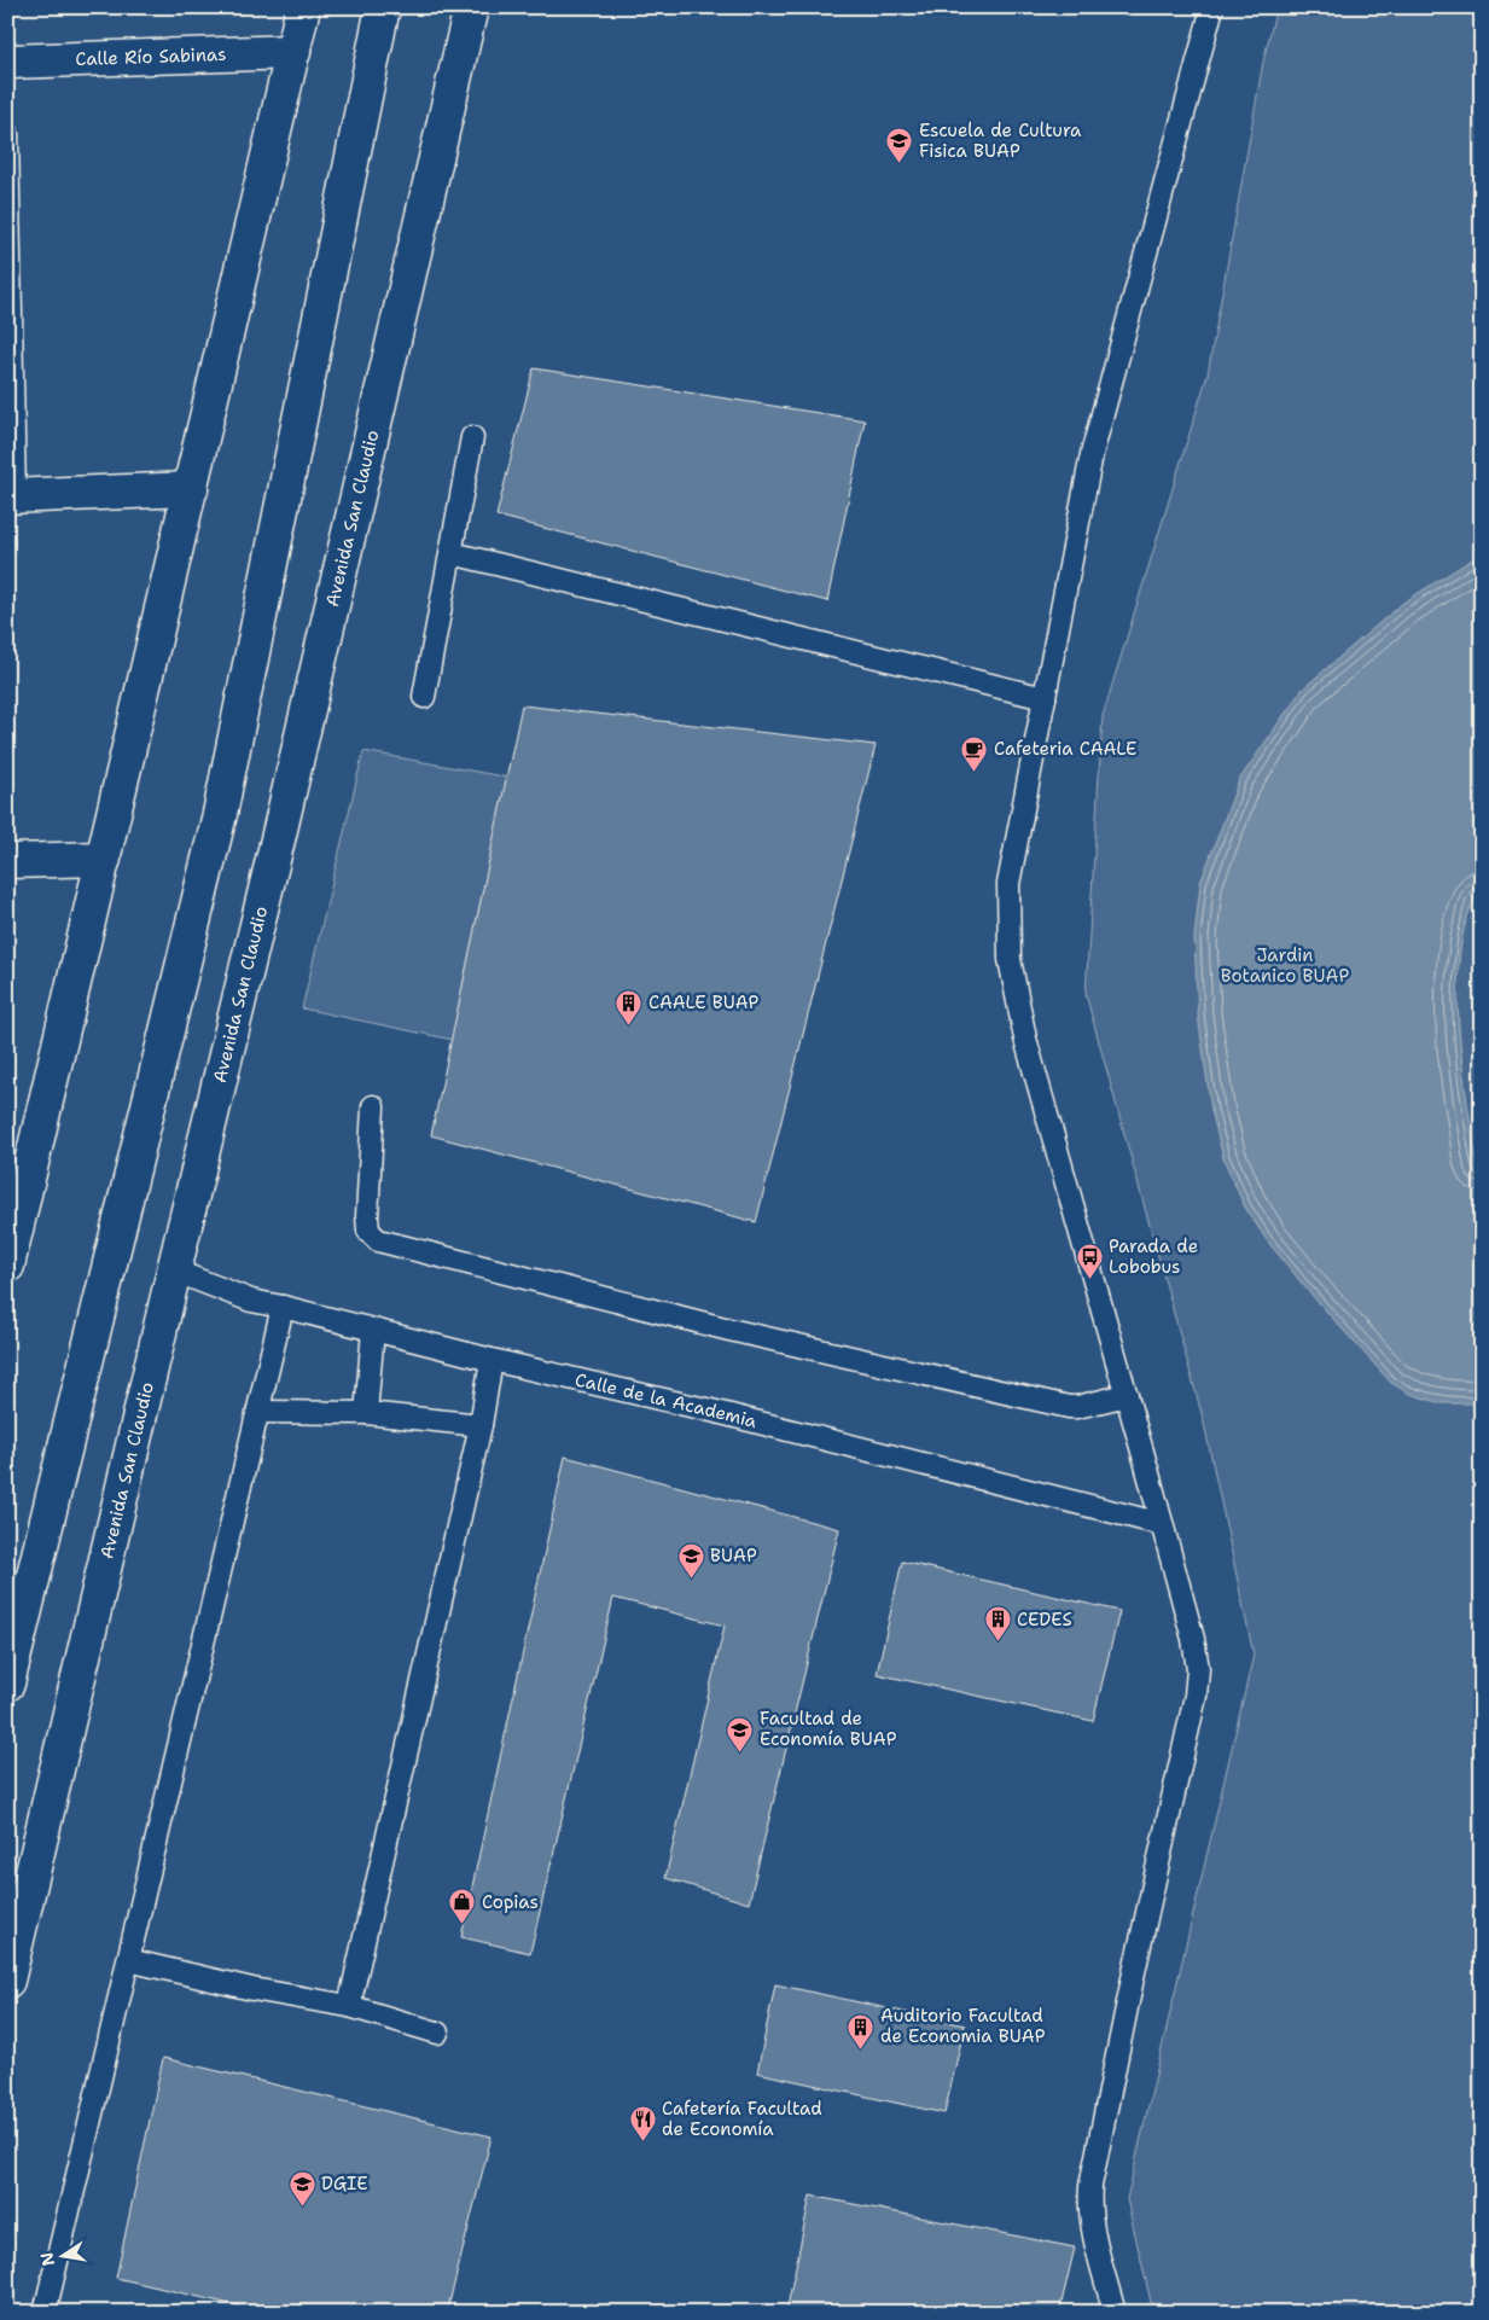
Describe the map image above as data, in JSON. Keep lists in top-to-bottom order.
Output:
{
  "streets": {
    "street": ["Calle Río Sabinas", "Avenida San Claudio"],
    "lane": ["Calle de la Academia"]
  },
  "crossings": [
    ["Avenida San Claudio", "Calle de la Academia"]
  ],
  "parks": ["Jardin Botanico BUAP"],
  "places": {
    "school or university": [
      "Escuela de Cultura Fisica BUAP",
      "BUAP",
      "Facultad de Economía BUAP",
      "DGIE"
    ],
    "cafe": ["Cafeteria CAALE"],
    "building": ["CAALE BUAP", "CEDES", "Auditorio Facultad de Economia BUAP"],
    "bus stop": ["Parada de Lobobus"],
    "shop": ["Copias"],
    "restaurant": ["Cafetería Facultad de Economía"]
  },
  "north": "left"
}
